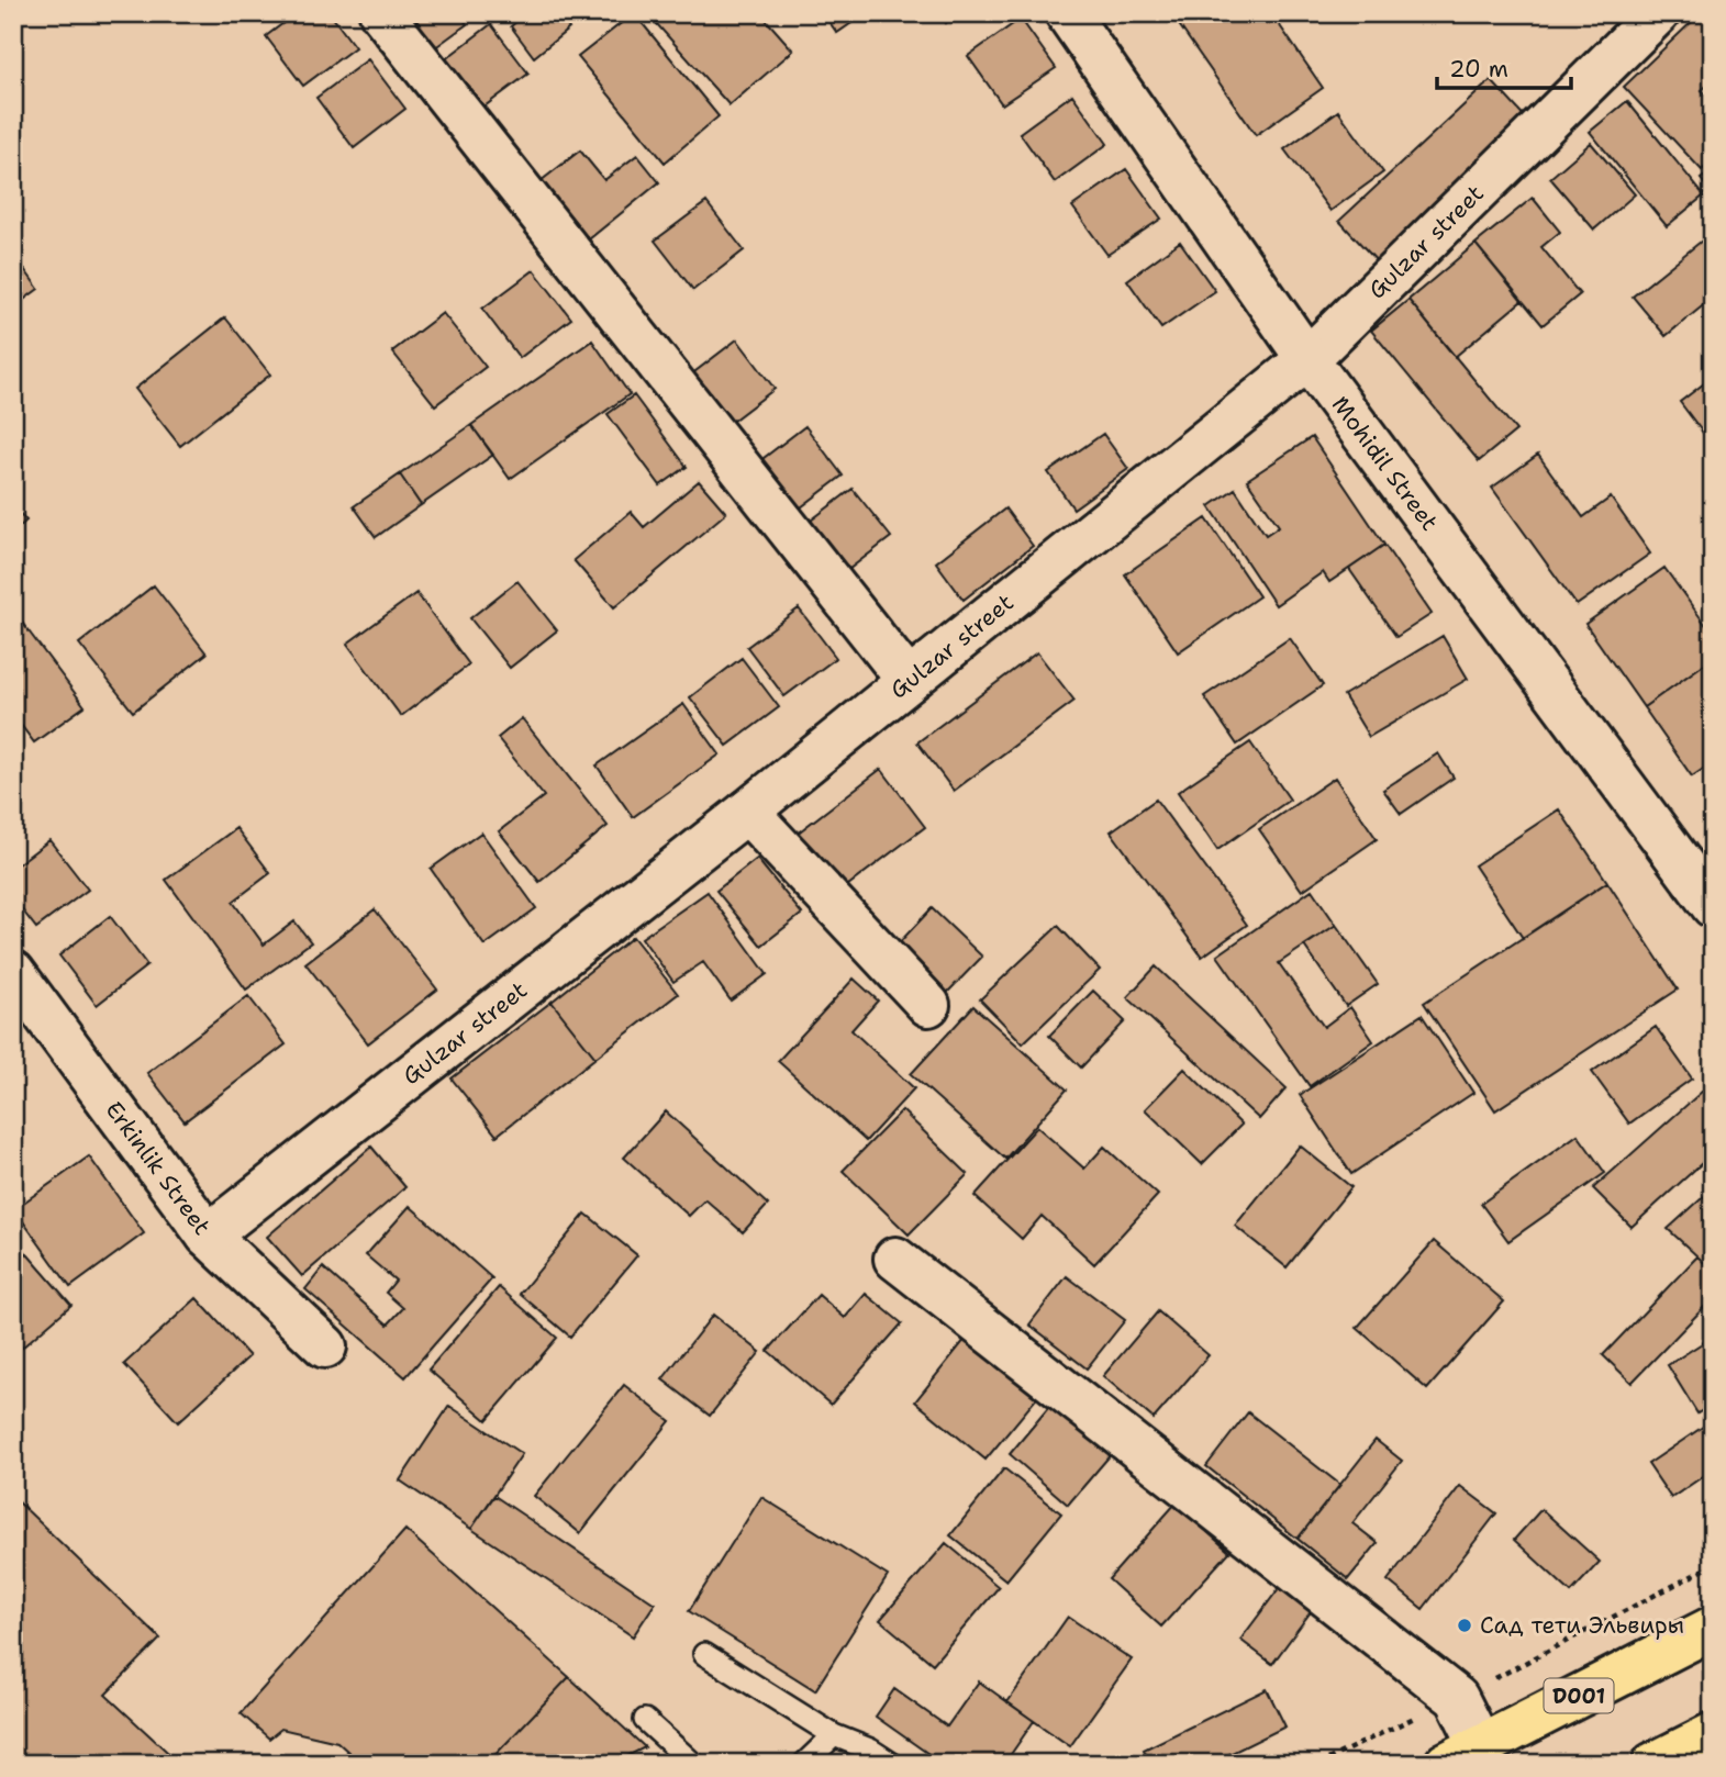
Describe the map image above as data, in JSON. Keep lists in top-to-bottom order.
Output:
{
  "streets": {
    "highway": ["D001"],
    "street": ["Gulzar street", "Mohidil Street", "Erkinlik Street"]
  },
  "crossings": [
    ["Gulzar street", "Mohidil Street"],
    ["Gulzar street", "Erkinlik Street"]
  ],
  "places": ["Сад тети Эльвиры"],
  "scale_bar": "20 m"
}
